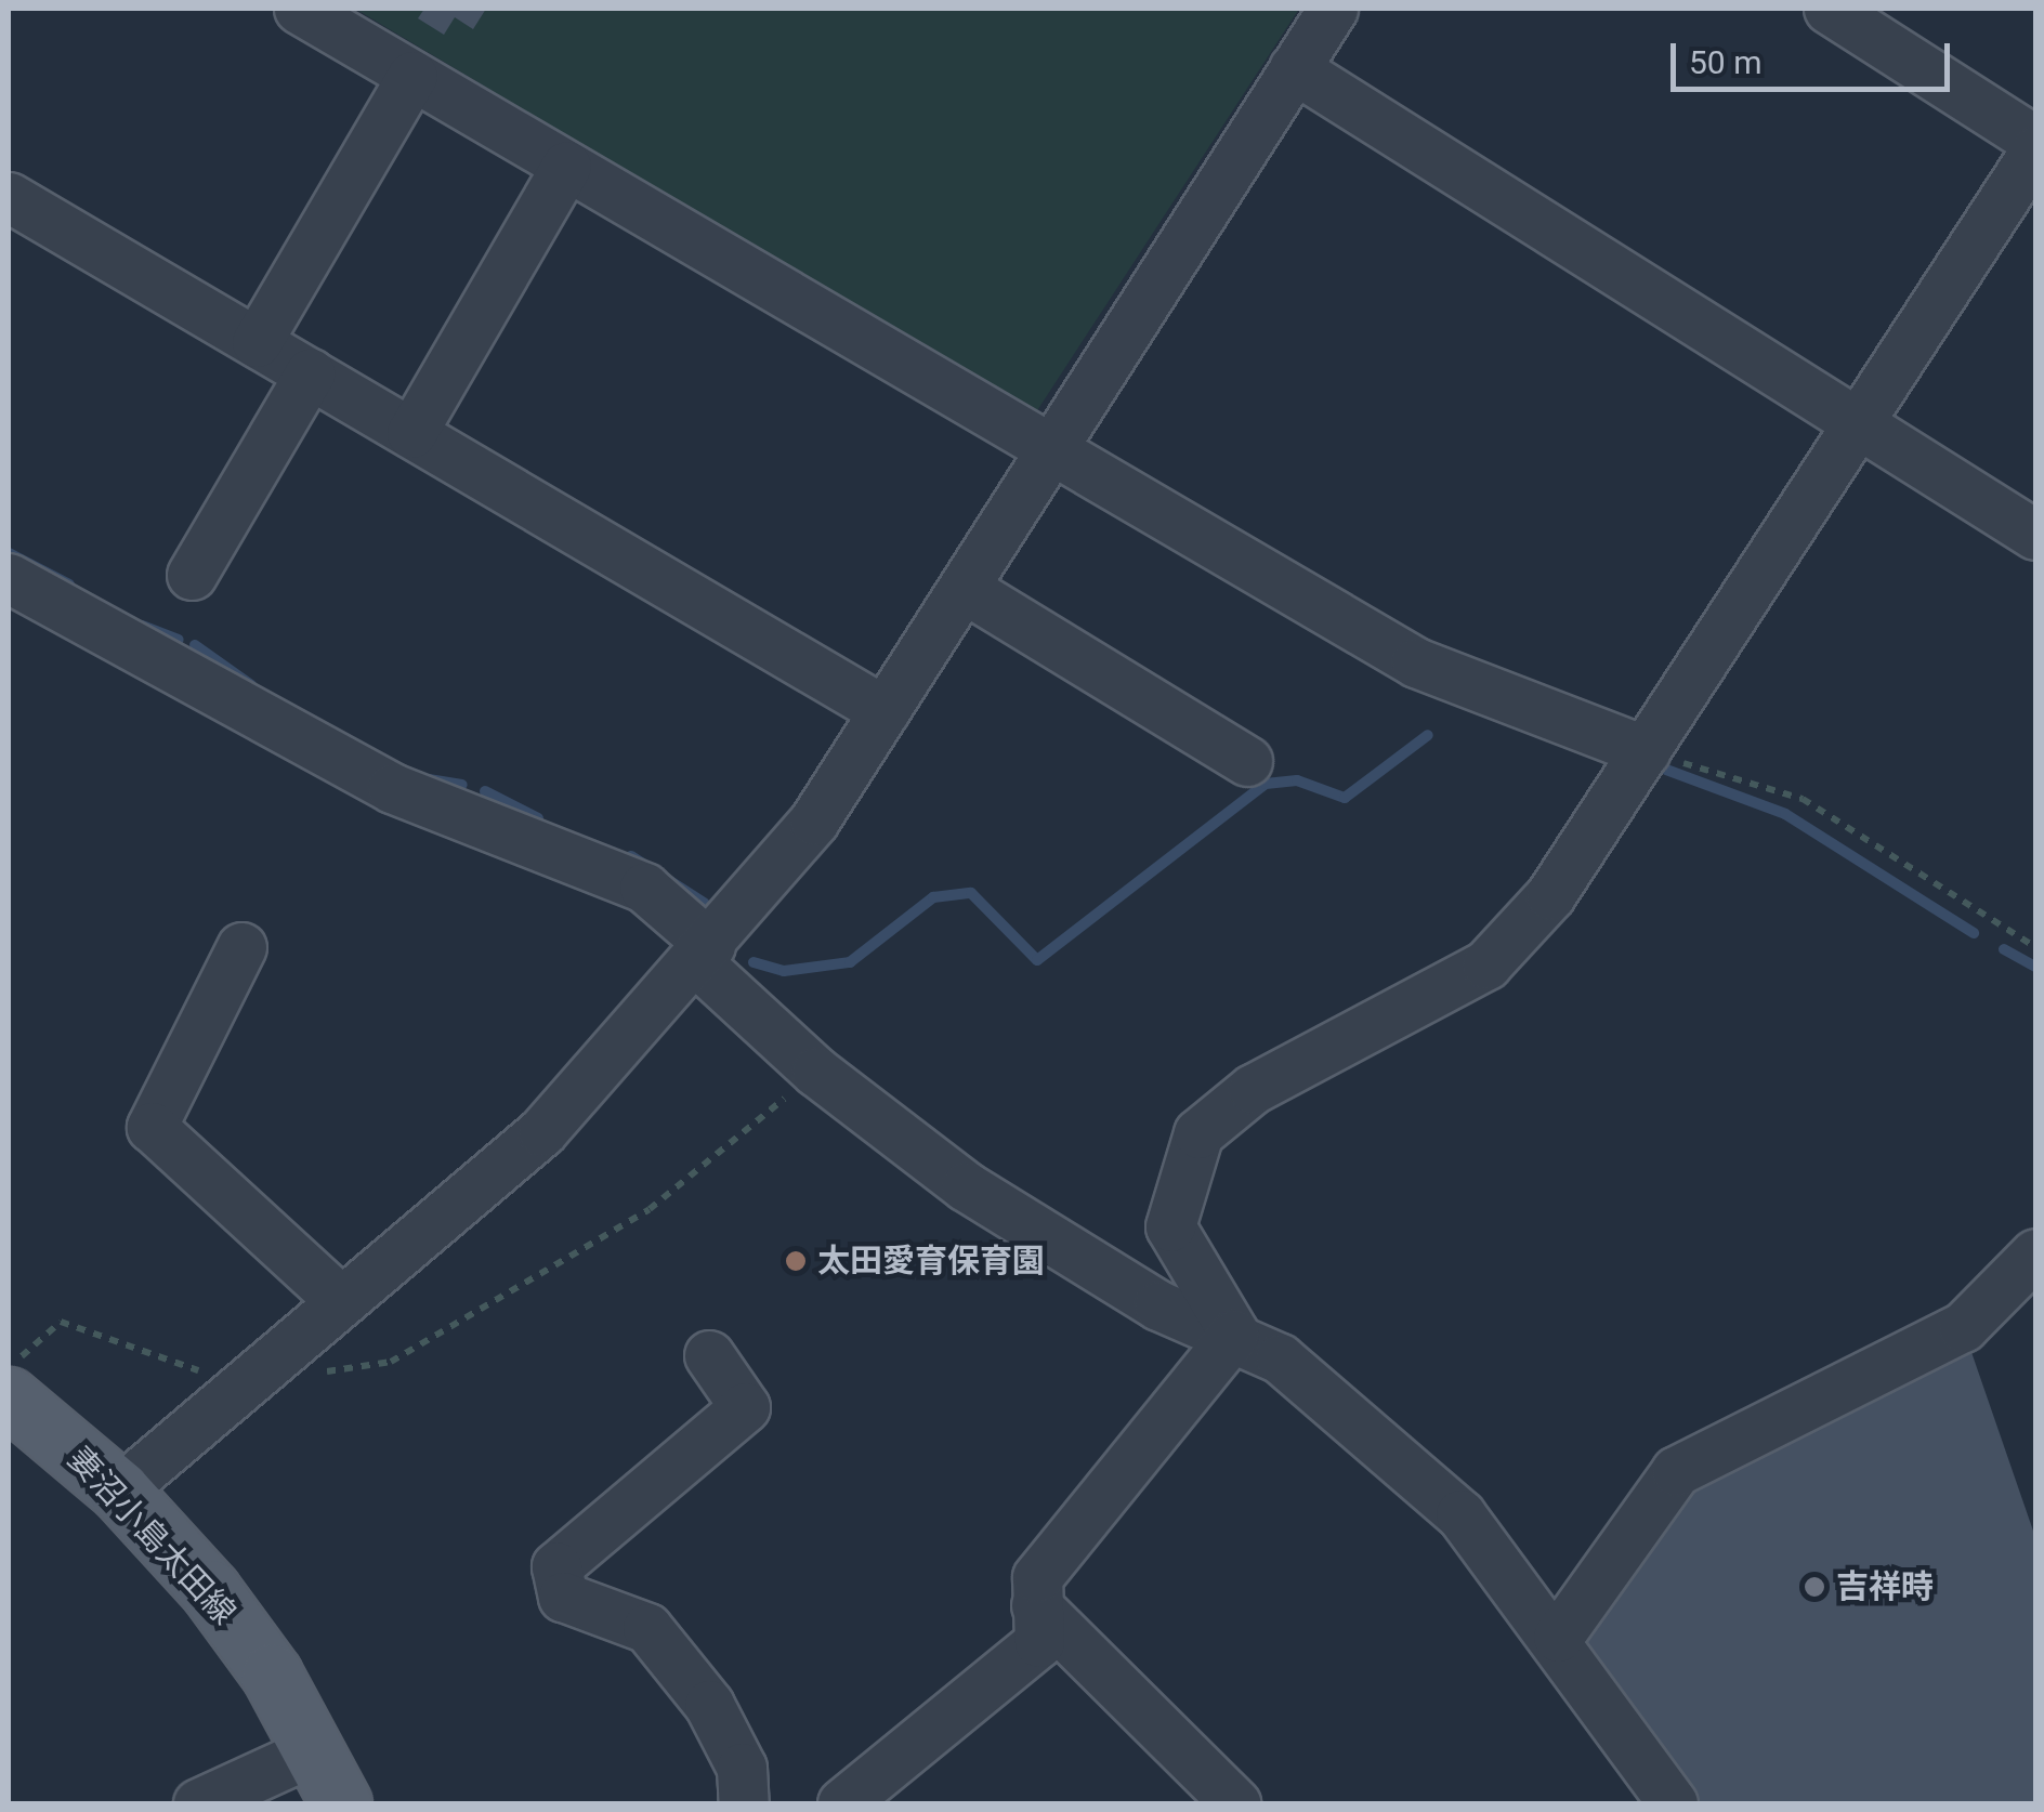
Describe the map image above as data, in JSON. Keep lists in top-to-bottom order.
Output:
{
  "streets": {
    "main road": ["妻沼小島太田線"]
  },
  "places": ["太田愛育保育園", "吉祥時"],
  "scale_bar": "50 m"
}
